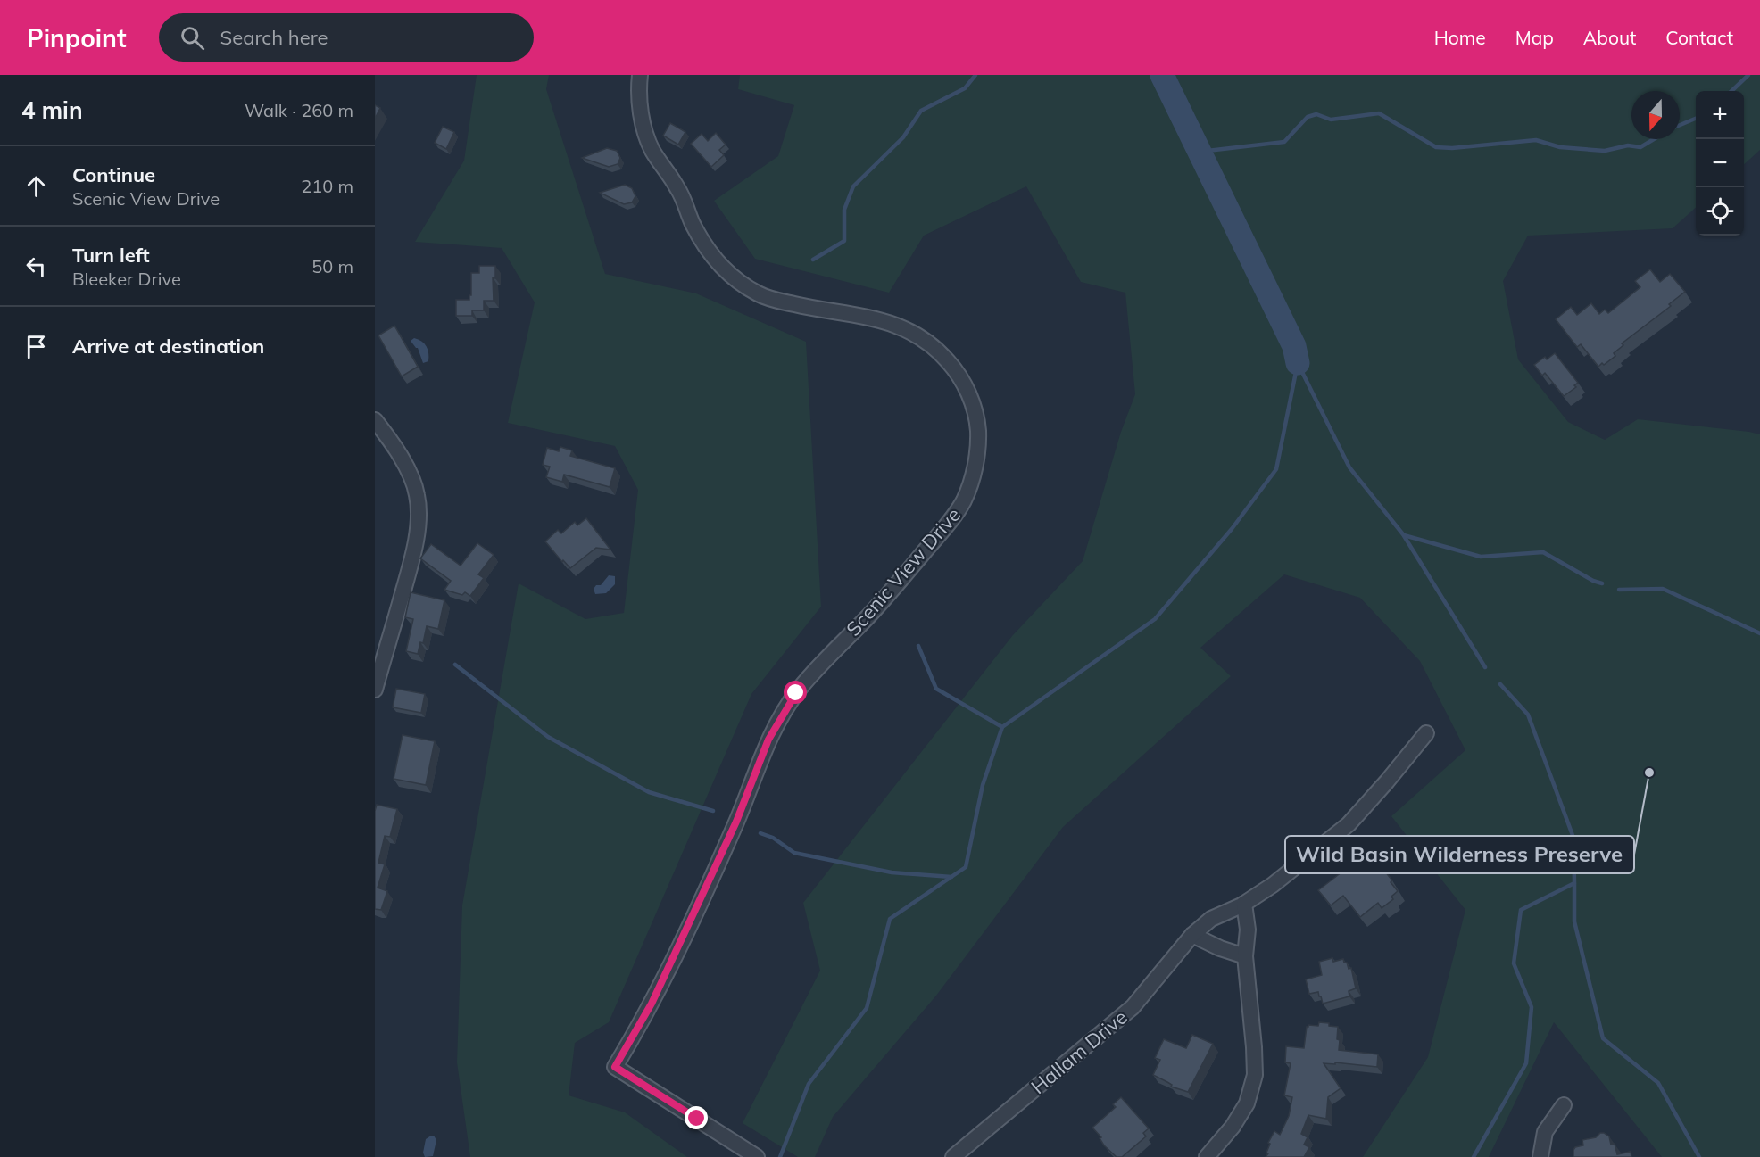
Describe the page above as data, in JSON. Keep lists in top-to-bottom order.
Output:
{
  "streets": {
    "street": ["Scenic View Drive", "Hallam Drive"]
  },
  "places": ["Wild Basin Wilderness Preserve"],
  "north": "bottom",
  "page": {
    "header": "Pinpoint",
    "search": "Search here",
    "nav": [
      "Home",
      "Map",
      "About",
      "Contact"
    ],
    "heading": ["4 min", "Walk · 260 m"],
    "map_buttons": ["+", "−"],
    "list": [
      ["Continue", "Scenic View Drive", "210 m"],
      ["Turn left", "Bleeker Drive", "50 m"],
      "Arrive at destination"
    ]
  }
}
